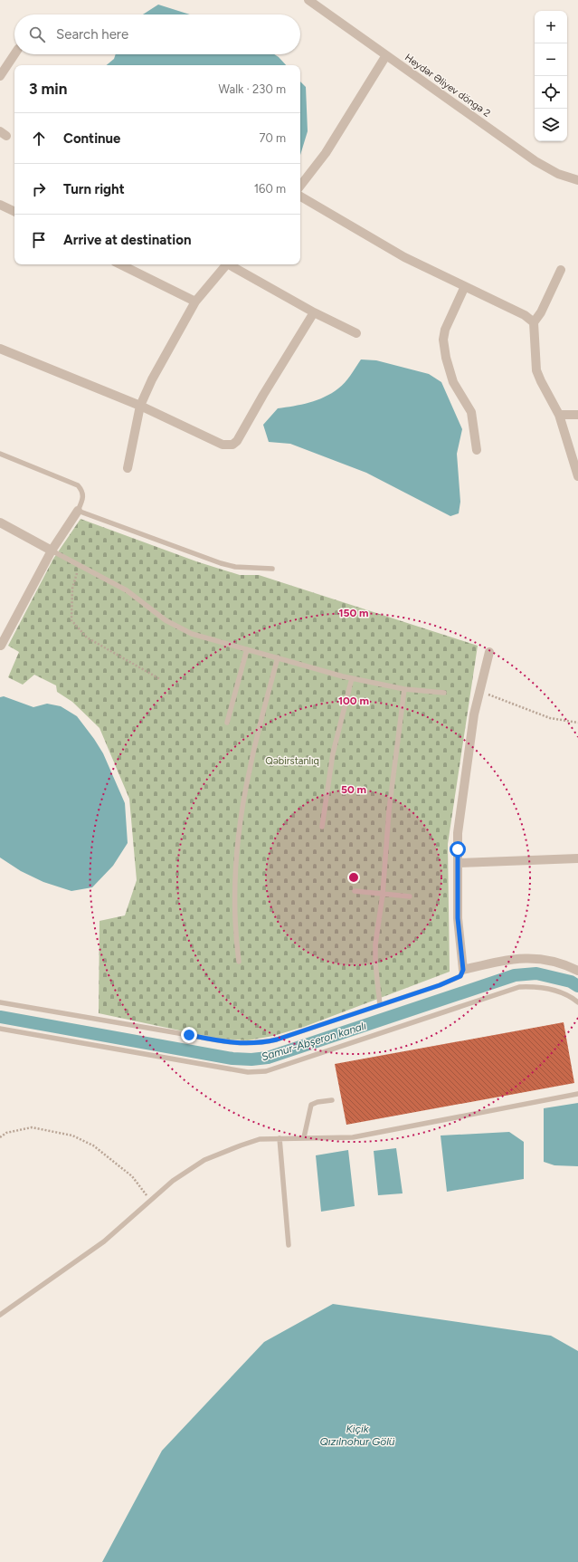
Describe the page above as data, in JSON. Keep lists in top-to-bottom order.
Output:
{
  "streets": {
    "street": ["Heydər Əliyev döngə 2"]
  },
  "water": ["Samur-Abşeron kanalı", "Kiçik Qızılnohur Gölü"],
  "parks": ["Qəbirstanlıq"],
  "page": {
    "map_buttons": ["+", "−"],
    "search": "Search here",
    "heading": ["3 min", "Walk · 230 m"],
    "list": [
      ["Continue", "70 m"],
      ["Turn right", "160 m"],
      "Arrive at destination"
    ]
  },
  "rings": ["150 m", "100 m", "50 m"]
}
